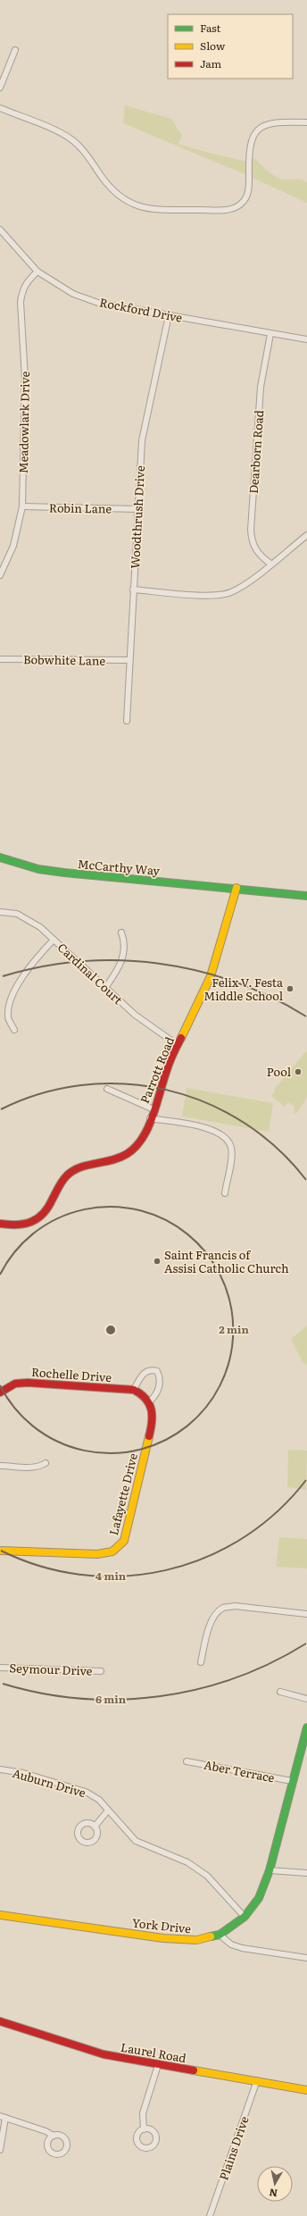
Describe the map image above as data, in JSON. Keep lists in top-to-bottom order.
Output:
{
  "streets": {
    "street": [
      "Rockford Drive",
      "Meadowlark Drive",
      "Dearborn Road",
      "Robin Lane",
      "Woodthrush Drive",
      "Bobwhite Lane",
      "McCarthy Way",
      "Cardinal Court",
      "Parrott Road",
      "Rochelle Drive",
      "Lafayette Drive",
      "Seymour Drive",
      "Aber Terrace",
      "Auburn Drive",
      "York Drive",
      "Laurel Road",
      "Plains Drive"
    ]
  },
  "crossings": [
    ["Rockford Drive", "Meadowlark Drive"],
    ["Rockford Drive", "Dearborn Road"],
    ["Rockford Drive", "Woodthrush Drive"],
    ["Meadowlark Drive", "Robin Lane"],
    ["Robin Lane", "Woodthrush Drive"],
    ["Woodthrush Drive", "Bobwhite Lane"],
    ["McCarthy Way", "Parrott Road"],
    ["Cardinal Court", "Parrott Road"],
    ["Rochelle Drive", "Lafayette Drive"],
    ["Aber Terrace", "York Drive"],
    ["Auburn Drive", "York Drive"],
    ["Laurel Road", "Plains Drive"]
  ],
  "places": ["Felix V. Festa Middle School", "Pool", "Saint Francis of Assisi Catholic Church"],
  "legend": ["Fast", "Slow", "Jam"],
  "north": "bottom",
  "rings": ["2 min", "4 min", "6 min"]
}
